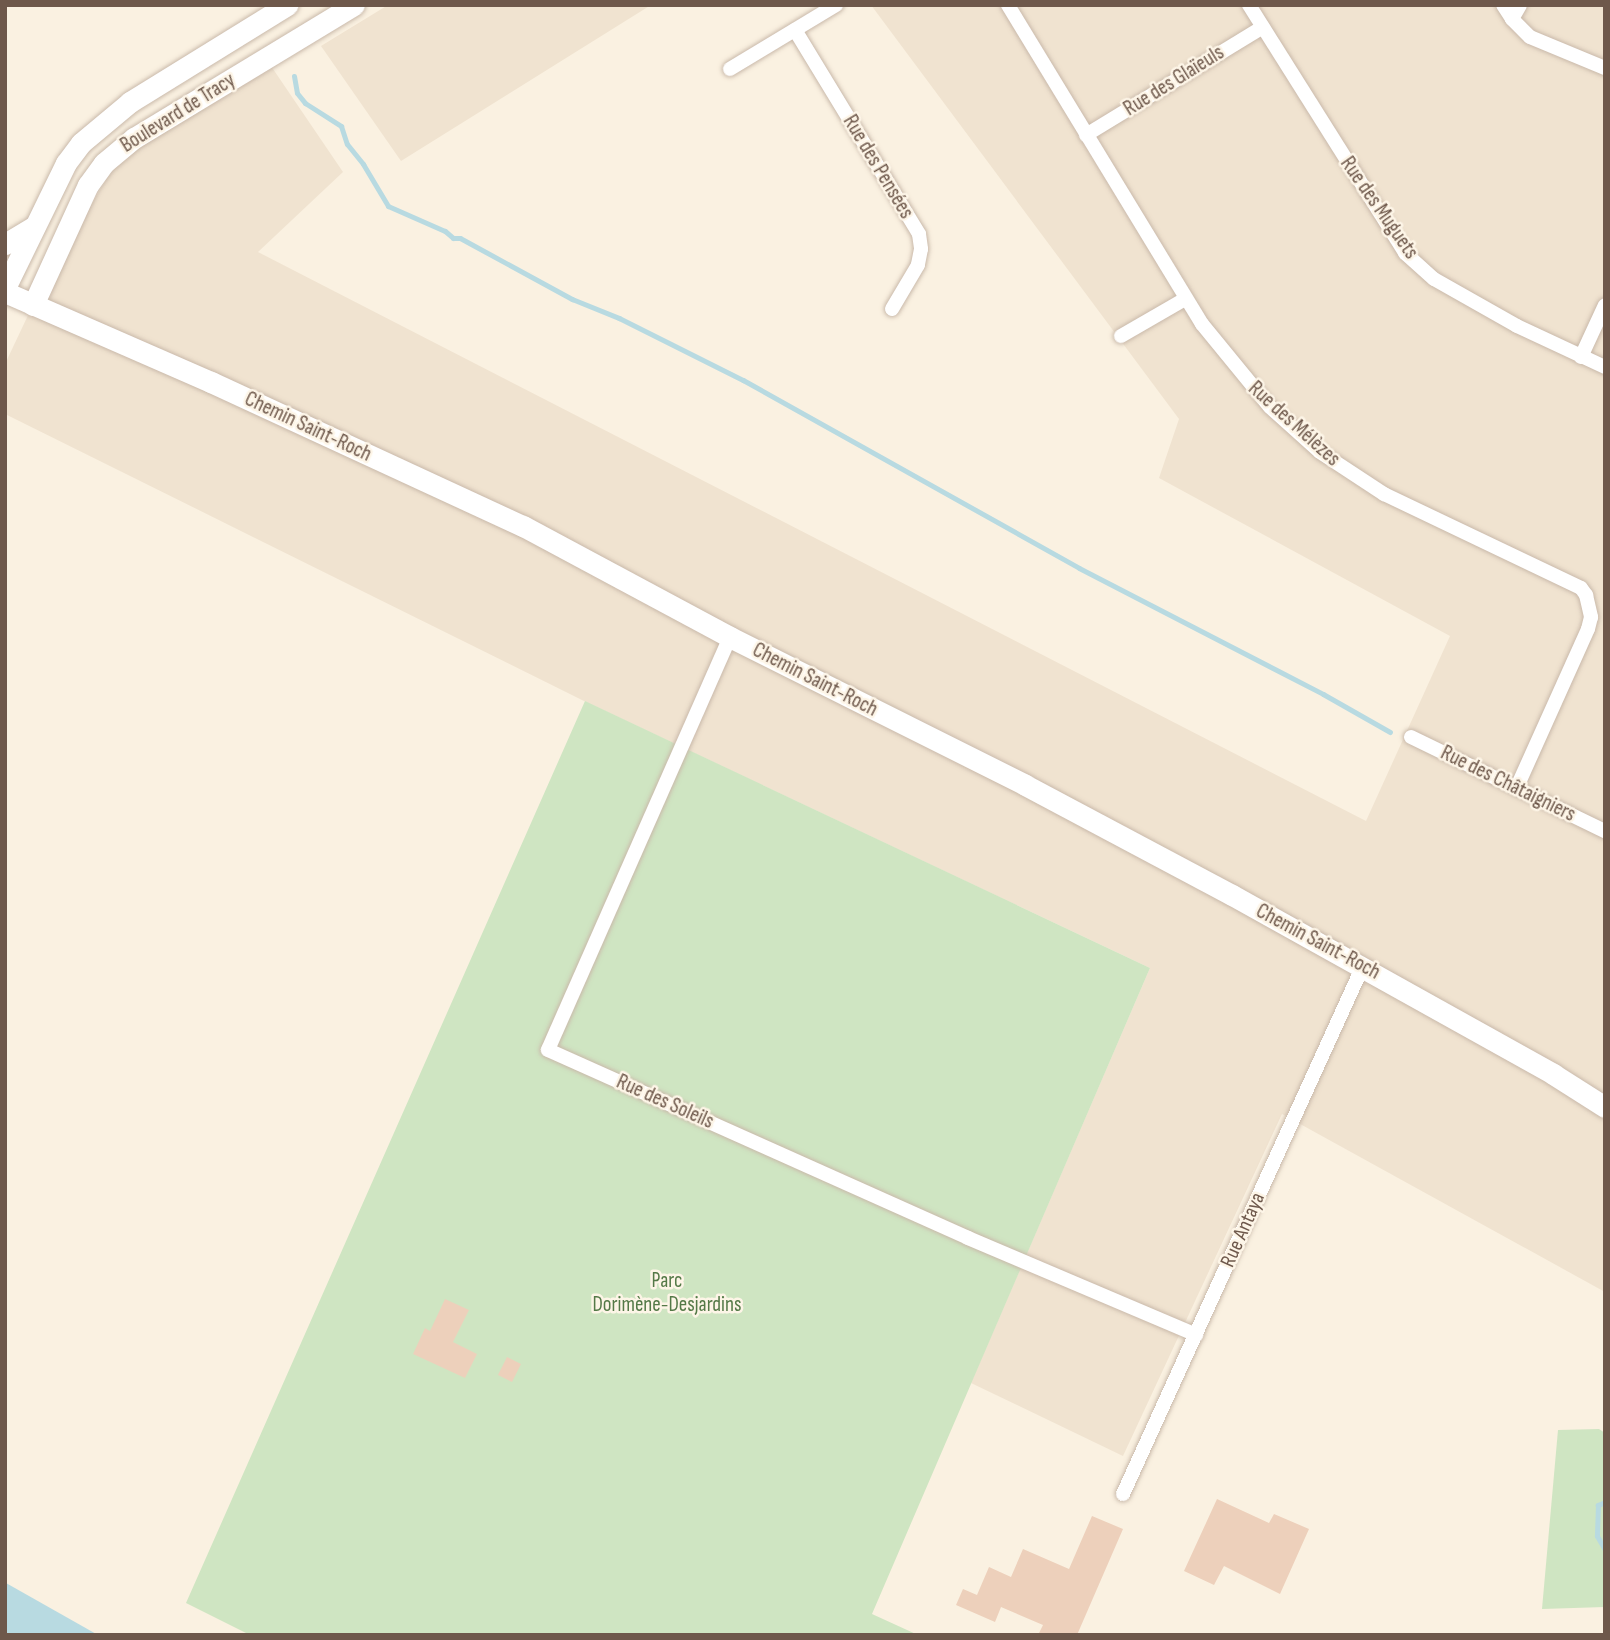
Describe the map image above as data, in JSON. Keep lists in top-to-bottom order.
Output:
{
  "streets": {
    "main road": ["Boulevard de Tracy", "Chemin Saint-Roch"],
    "street": [
      "Rue des Glaïeuls",
      "Rue des Pensées",
      "Rue des Muguets",
      "Rue des Mélèzes",
      "Rue des Châtaigniers",
      "Rue des Soleils",
      "Rue Antaya"
    ]
  },
  "crossings": [
    ["Rue des Glaïeuls", "Rue des Muguets"],
    ["Rue des Glaïeuls", "Rue des Mélèzes"],
    ["Boulevard de Tracy", "Chemin Saint-Roch"],
    ["Rue des Mélèzes", "Rue des Châtaigniers"],
    ["Chemin Saint-Roch", "Rue des Soleils"],
    ["Chemin Saint-Roch", "Rue Antaya"],
    ["Rue des Soleils", "Rue Antaya"]
  ],
  "parks": ["Parc Dorimène-Desjardins"]
}
